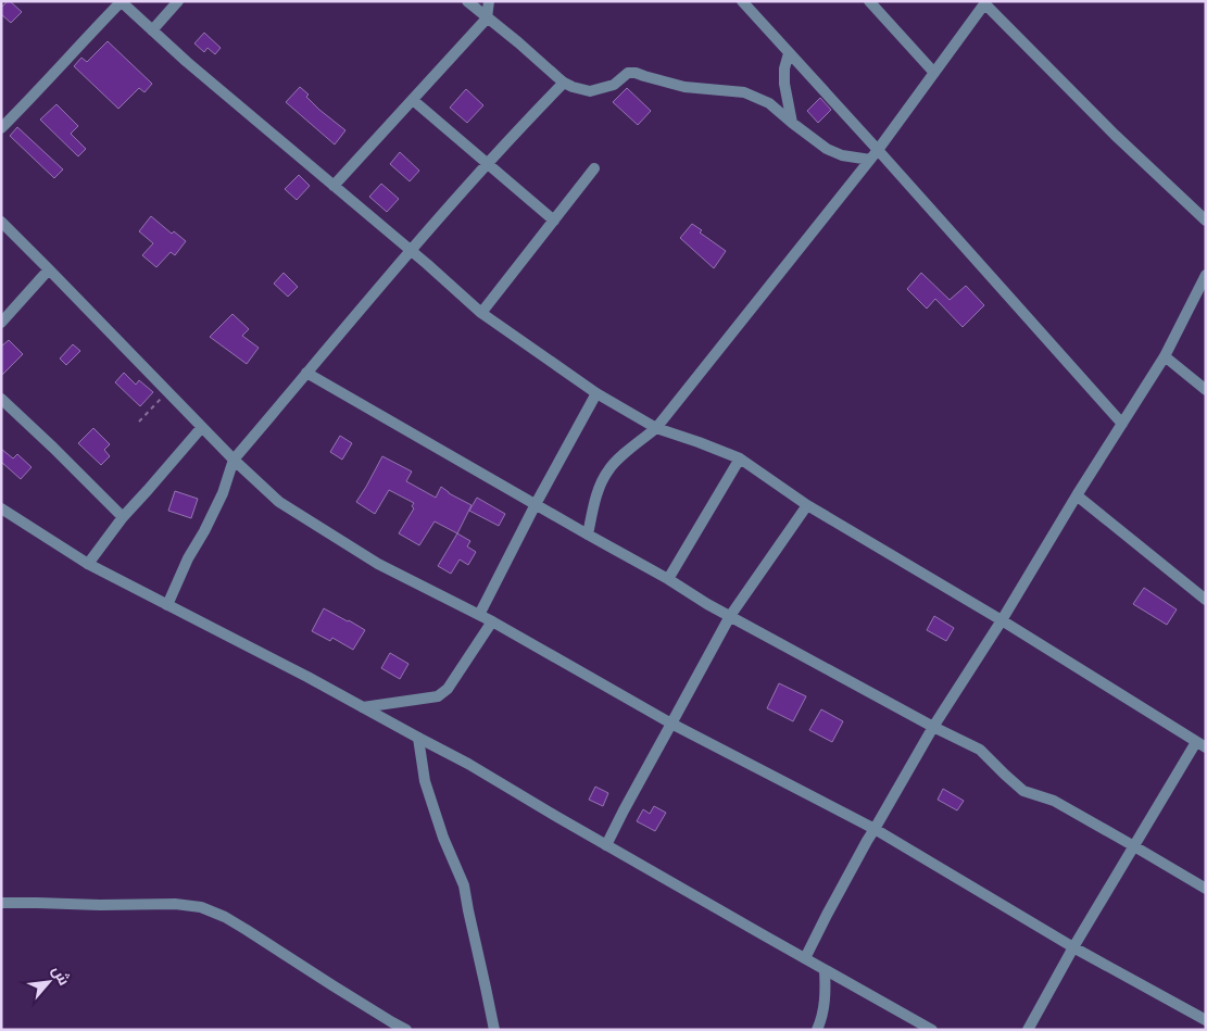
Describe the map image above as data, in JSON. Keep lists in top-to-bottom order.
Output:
{
  "north": "top right"
}
